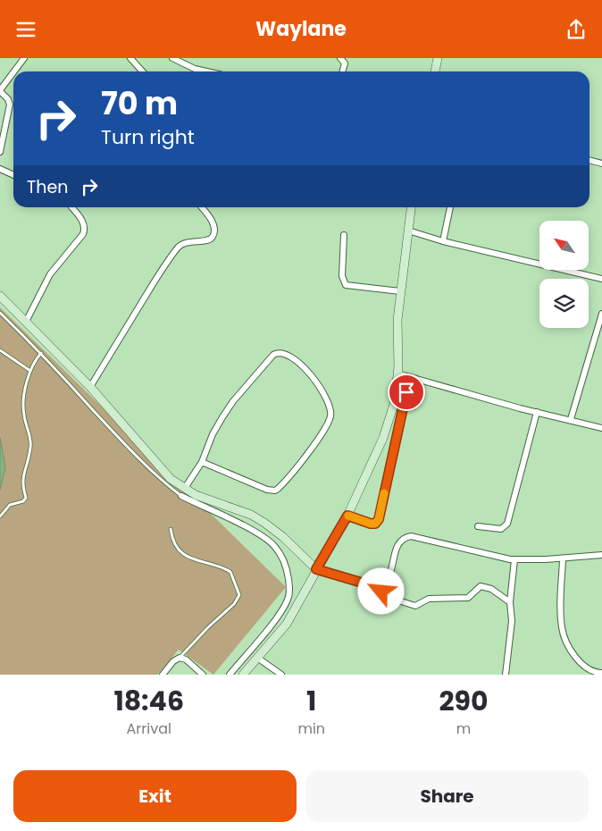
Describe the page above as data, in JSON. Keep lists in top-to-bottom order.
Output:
{
  "north": "top left",
  "page": {
    "header": "Waylane",
    "turn": ["70 m", "Turn right"],
    "then": "Then",
    "eta": [
      "18:46",
      "Arrival",
      "1",
      "min",
      "290",
      "m"
    ],
    "buttons": ["Exit", "Share"]
  }
}
